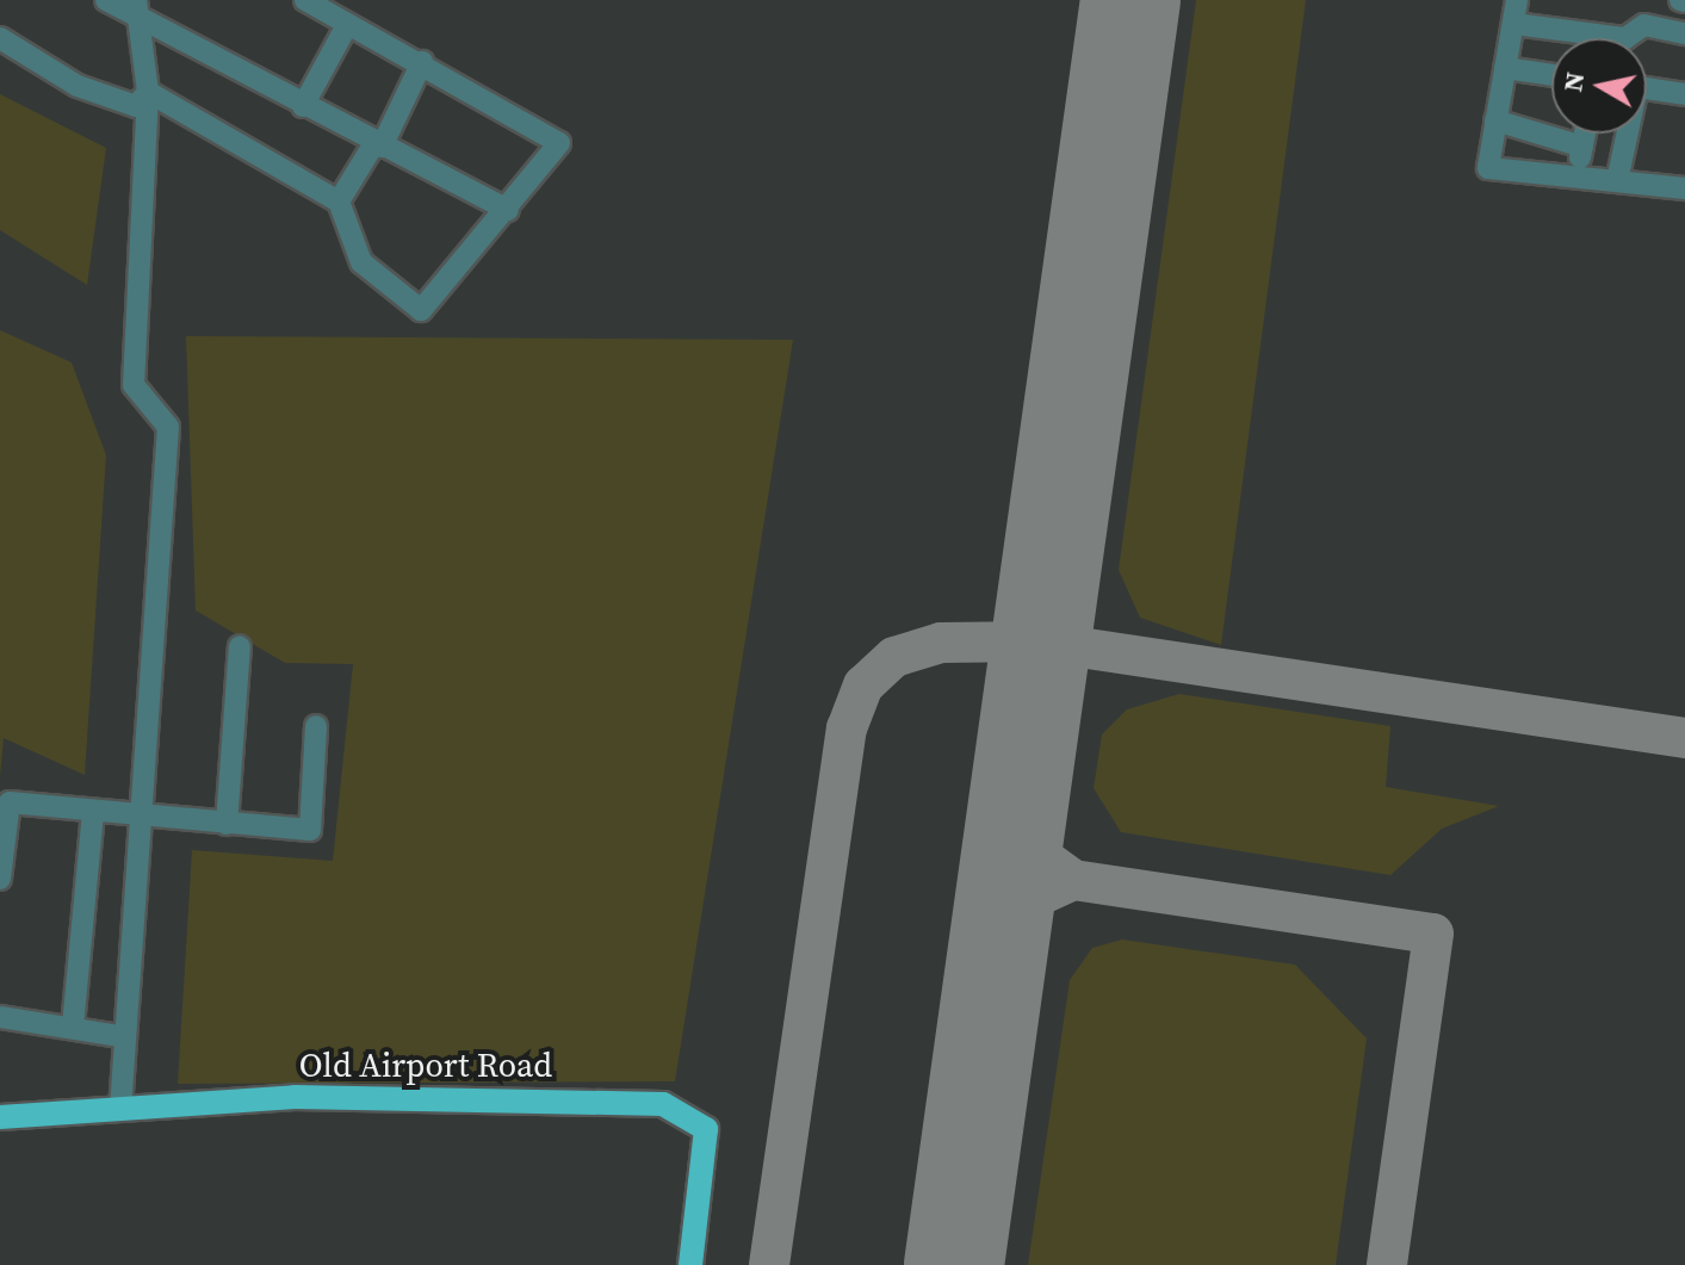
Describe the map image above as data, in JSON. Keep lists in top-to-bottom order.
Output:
{
  "streets": {
    "main road": ["Old Airport Road"]
  },
  "north": "left"
}
